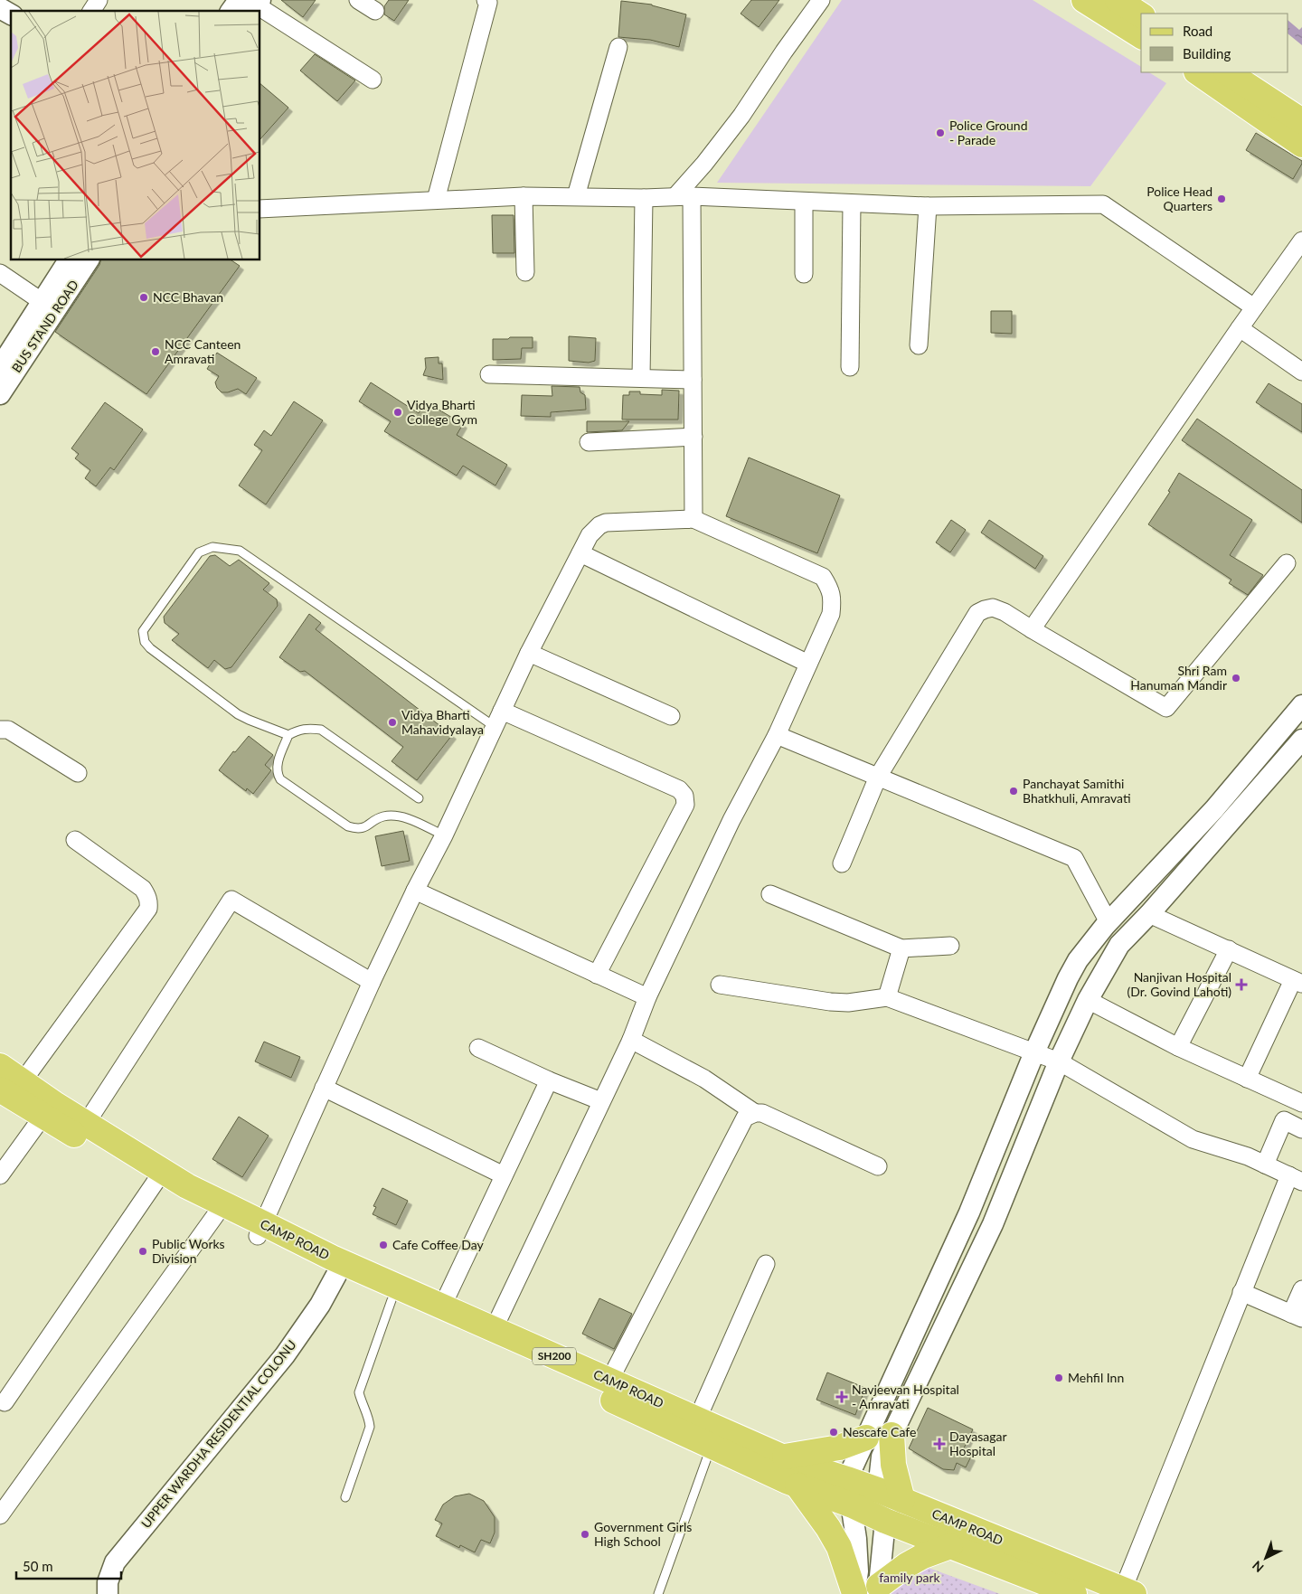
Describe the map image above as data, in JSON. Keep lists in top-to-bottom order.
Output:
{
  "streets": {
    "main road": ["CAMP ROAD", "SH200"],
    "street": ["BUS STAND ROAD", "UPPER WARDHA RESIDENTIAL COLONU"]
  },
  "crossings": [
    ["CAMP ROAD", "UPPER WARDHA RESIDENTIAL COLONU"]
  ],
  "parks": ["family park"],
  "places": {
    "other": [
      "Police Ground - Parade",
      "Police Head Quarters",
      "NCC Bhavan",
      "NCC Canteen Amravati",
      "Vidya Bharti College Gym",
      "Shri Ram Hanuman Mandir",
      "Vidya Bharti Mahavidyalaya",
      "Panchayat Samithi Bhatkhuli, Amravati",
      "Cafe Coffee Day",
      "Public Works Division",
      "Mehfil Inn",
      "Nescafe Cafe",
      "Government Girls High School"
    ],
    "health": ["Nanjivan Hospital (Dr. Govind Lahoti)", "Navjeevan Hospital - Amravati", "Dayasagar Hospital"]
  },
  "legend": ["Road", "Building"],
  "scale_bar": "50 m",
  "north": "bottom left"
}
